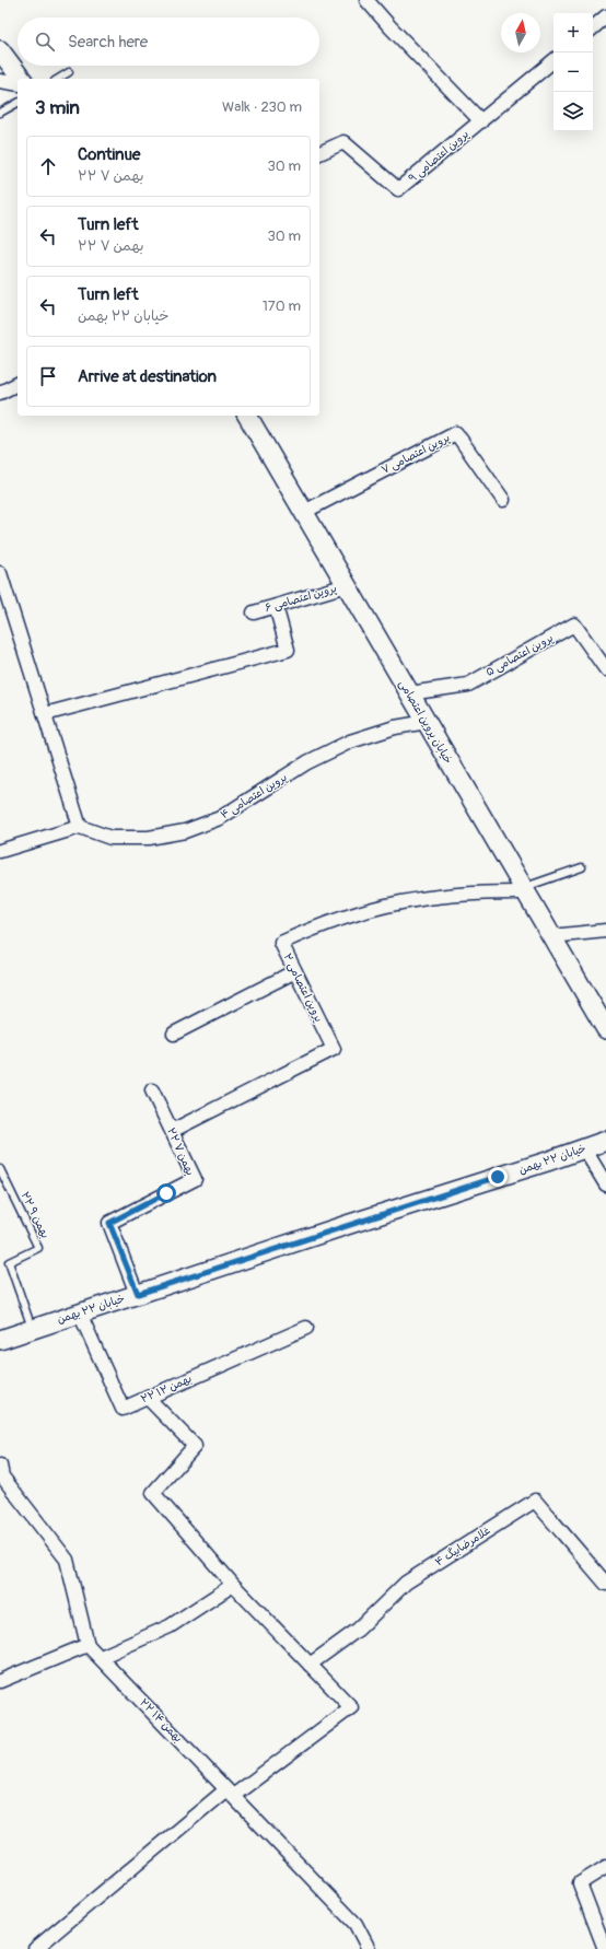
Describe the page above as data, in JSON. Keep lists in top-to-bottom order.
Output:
{
  "streets": {
    "street": [
      "پروین اعتصامی ۹",
      "پروین اعتصامی ۷",
      "پروین اعتصامی ۶",
      "پروین اعتصامی ۵",
      "خیابان پروین اعتصامی",
      "پروین اعتصامی ۴",
      "پروین اعتصامی ۲",
      "۲۲ بهمن ۷",
      "خیابان ۲۲ بهمن",
      "۲۲ بهمن ۱۲",
      "غلامرضابیگ ۴",
      "۲۲ بهمن ۱۴"
    ],
    "lane": ["۲۲ بهمن ۹"]
  },
  "crossings": [
    ["پروین اعتصامی ۷", "خیابان پروین اعتصامی"],
    ["پروین اعتصامی ۶", "خیابان پروین اعتصامی"],
    ["پروین اعتصامی ۵", "خیابان پروین اعتصامی"],
    ["خیابان پروین اعتصامی", "پروین اعتصامی ۴"],
    ["خیابان پروین اعتصامی", "پروین اعتصامی ۲"],
    ["پروین اعتصامی ۲", "۲۲ بهمن ۷"],
    ["۲۲ بهمن ۷", "خیابان ۲۲ بهمن"],
    ["خیابان ۲۲ بهمن", "۲۲ بهمن ۹"],
    ["خیابان ۲۲ بهمن", "۲۲ بهمن ۱۲"]
  ],
  "north": "top",
  "page": {
    "map_buttons": ["+", "−"],
    "search": "Search here",
    "heading": ["3 min", "Walk · 230 m"],
    "list": [
      ["Continue", "۲۲ بهمن ۷", "30 m"],
      ["Turn left", "۲۲ بهمن ۷", "30 m"],
      ["Turn left", "خیابان ۲۲ بهمن", "170 m"],
      "Arrive at destination"
    ]
  }
}
